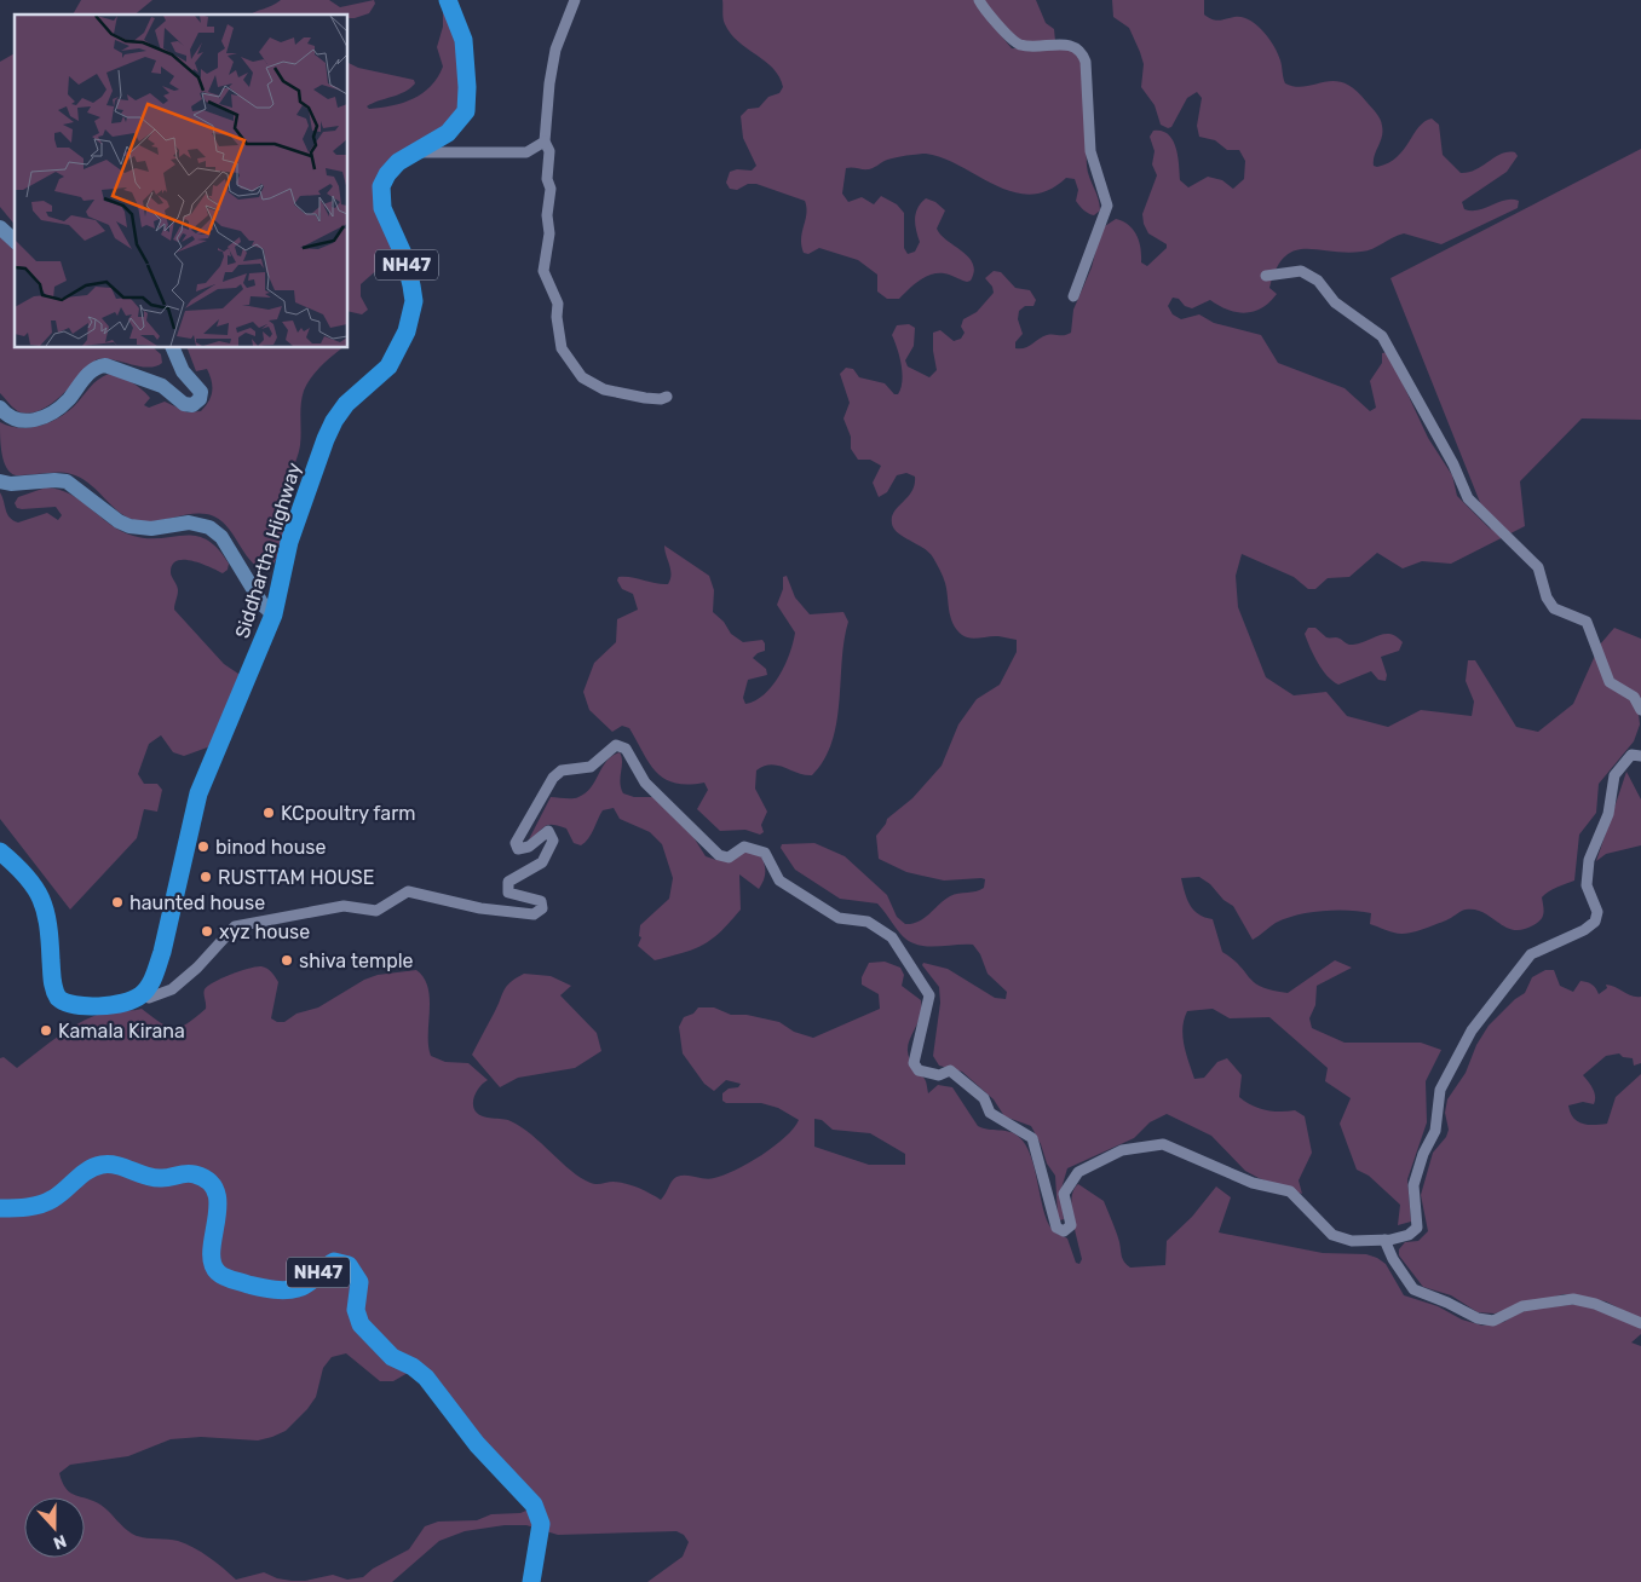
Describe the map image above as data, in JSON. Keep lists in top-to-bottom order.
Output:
{
  "streets": {
    "highway": ["NH47", "Siddhartha Highway"]
  },
  "places": [
    "KCpoultry farm",
    "binod house",
    "RUSTTAM HOUSE",
    "haunted house",
    "xyz house",
    "shiva temple",
    "Kamala Kirana"
  ],
  "north": "bottom"
}
